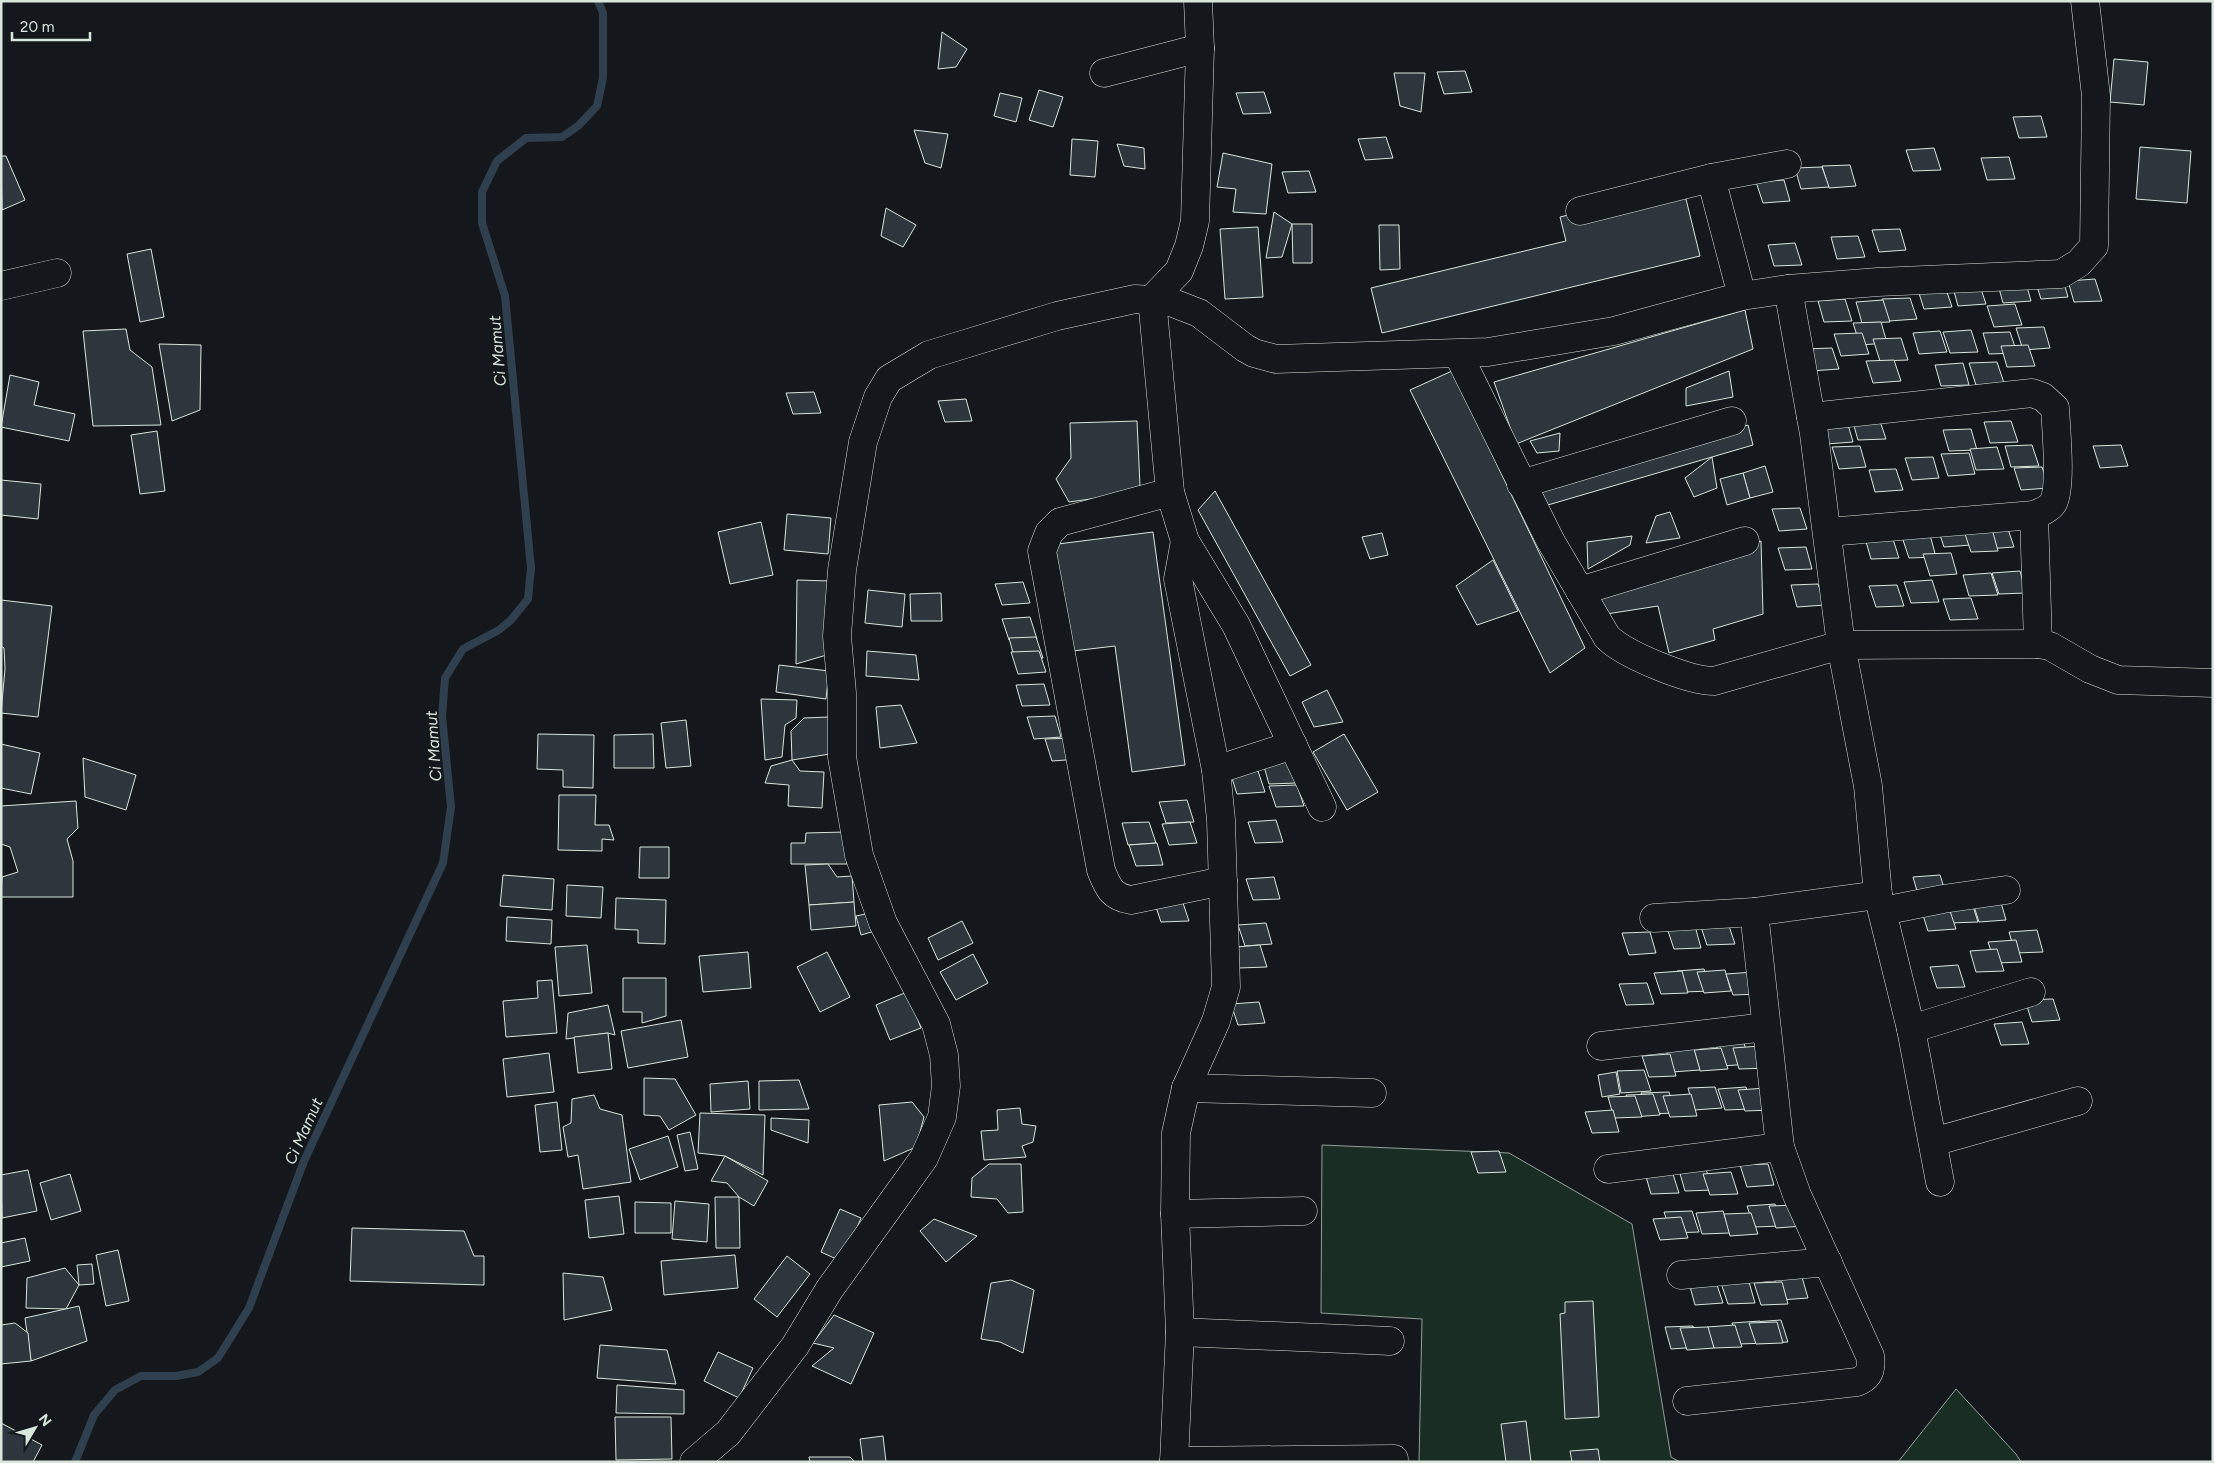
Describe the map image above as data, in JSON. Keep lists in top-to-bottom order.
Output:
{
  "water": ["Ci Mamut"],
  "scale_bar": "20 m",
  "north": "top right"
}
